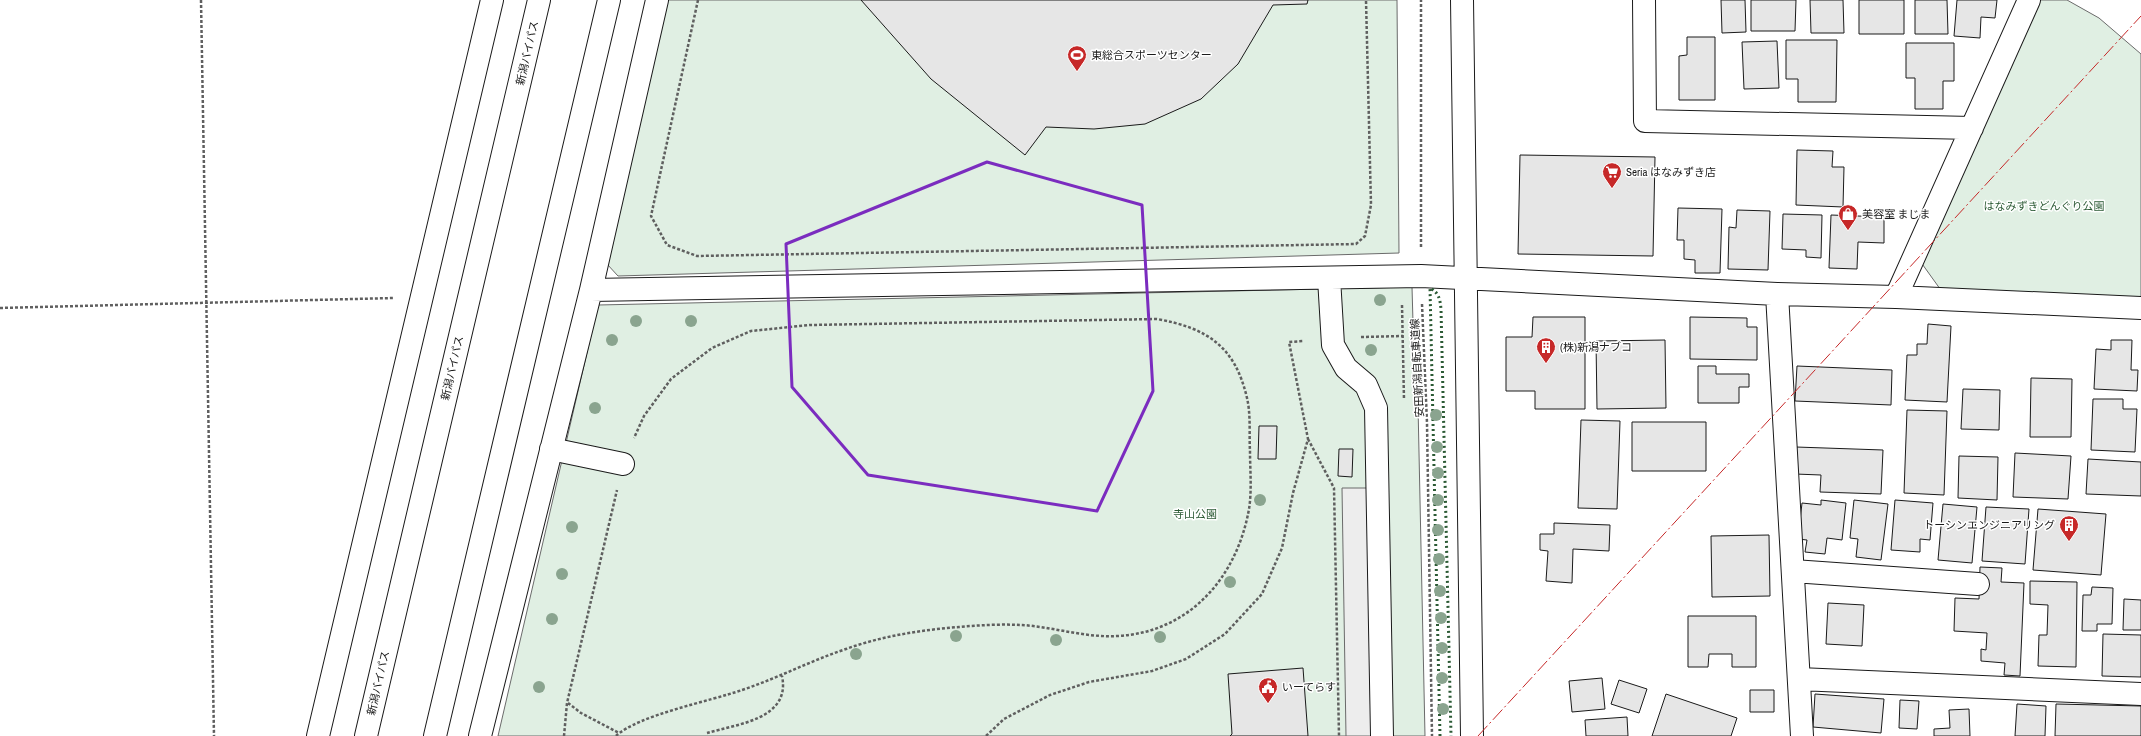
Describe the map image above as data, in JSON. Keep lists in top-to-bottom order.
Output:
{
  "streets": {
    "main road": ["新潟バイパス"],
    "path": ["安田新潟自転車道線"]
  },
  "parks": ["はなみずきどんぐり公園", "寺山公園"],
  "places": {
    "sports": ["東総合スポーツセンター"],
    "supermarket": ["Seria はなみずき店"],
    "shop": ["美容室 まじま"],
    "building": ["(株)新潟ナブコ", "トーシンエンジニアリング"],
    "public building": ["いーてらす"]
  }
}
